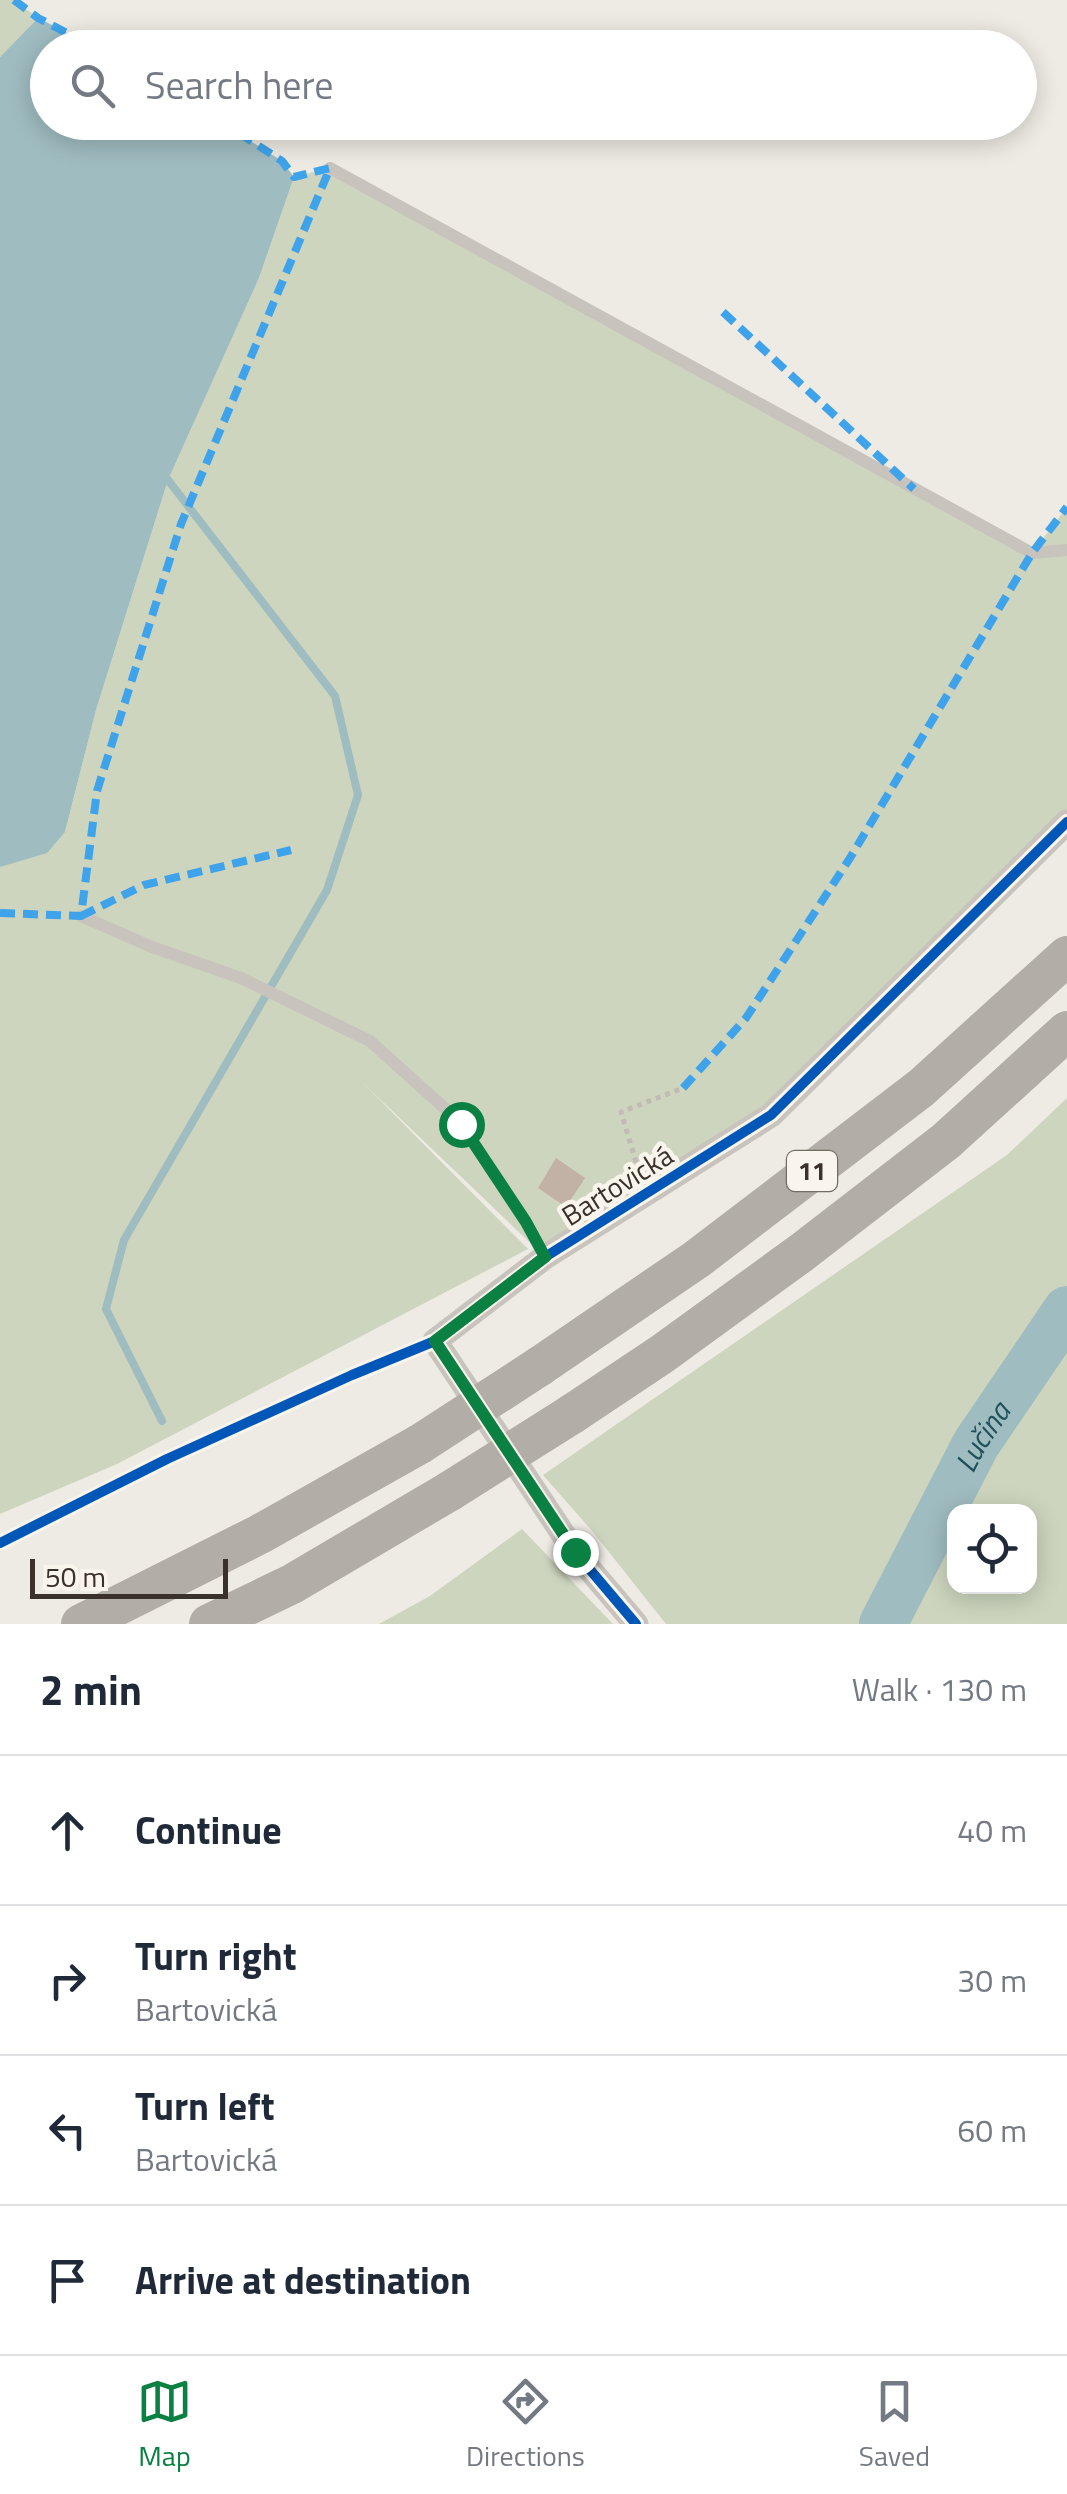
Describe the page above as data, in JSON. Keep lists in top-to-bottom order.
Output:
{
  "streets": {
    "highway": ["11"],
    "street": ["Bartovická"]
  },
  "water": ["Lučina"],
  "scale_bar": "50 m",
  "page": {
    "search": "Search here",
    "scale": "50 m",
    "heading": ["2 min", "Walk · 130 m"],
    "list": [
      ["Continue", "40 m"],
      ["Turn right", "Bartovická", "30 m"],
      ["Turn left", "Bartovická", "60 m"],
      "Arrive at destination"
    ],
    "nav": ["Map", "Directions", "Saved"]
  }
}
